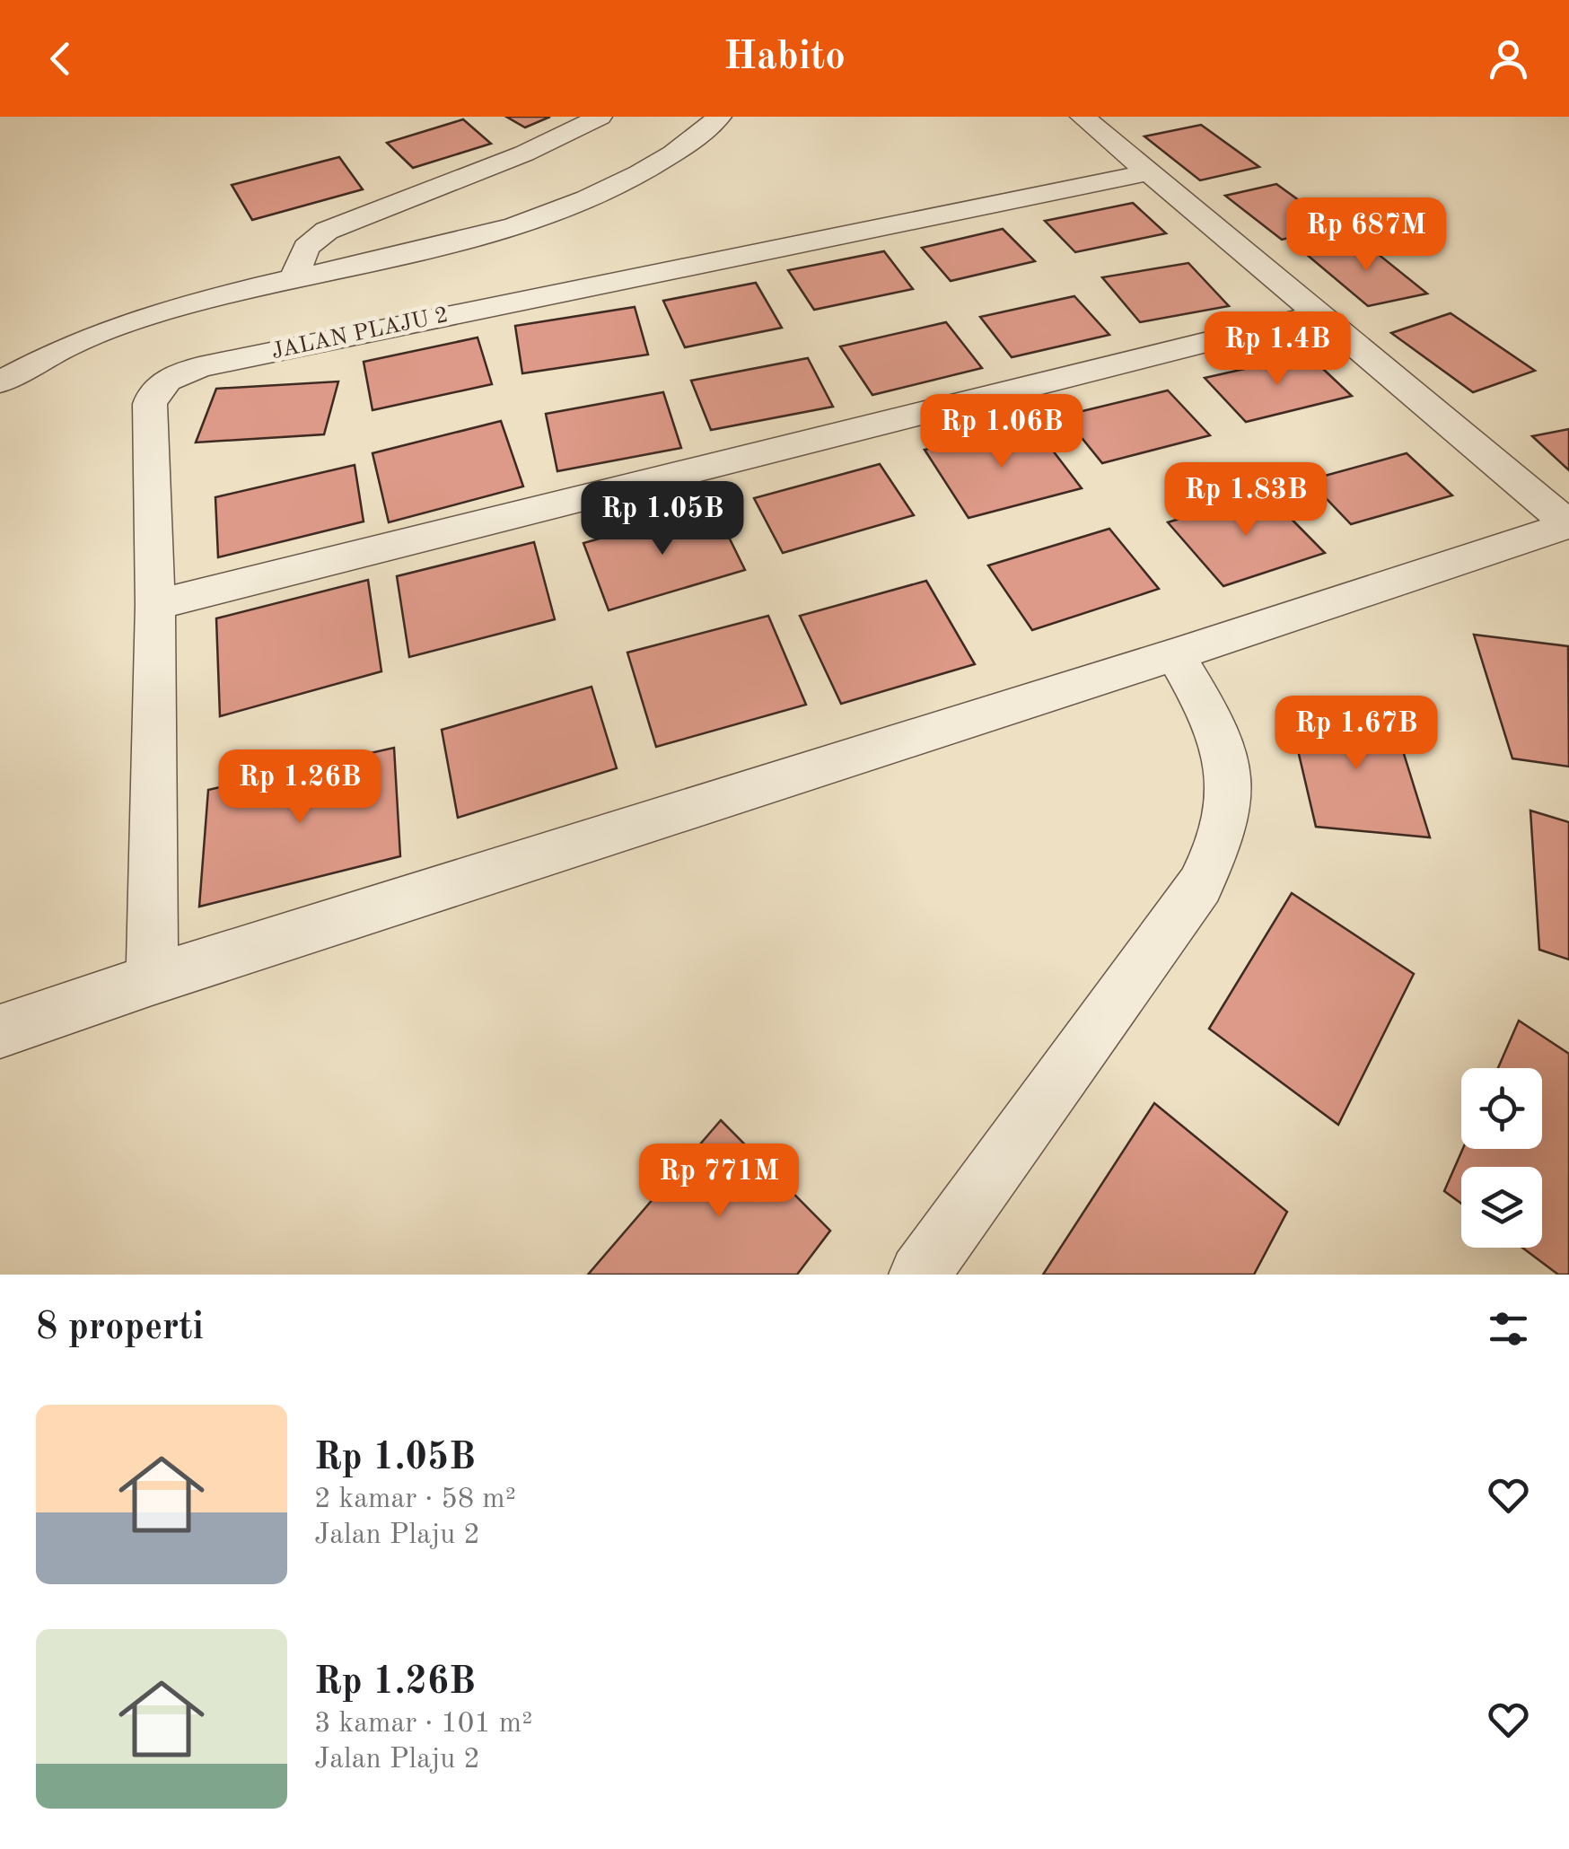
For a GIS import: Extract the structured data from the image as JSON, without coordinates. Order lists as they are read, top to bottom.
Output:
{
  "streets": {
    "street": ["JALAN PLAJU 2"]
  },
  "page": {
    "header": "Habito",
    "price": [
      "Rp 687M",
      "Rp 1.4B",
      "Rp 1.06B",
      "Rp 1.83B",
      "Rp 1.05B",
      "Rp 1.67B",
      "Rp 1.26B",
      "Rp 771M"
    ],
    "heading": "8 properti",
    "list": [
      {
        "name": "Rp 1.05B",
        "note": "2 kamar · 58 m² · Jalan Plaju 2"
      },
      {
        "name": "Rp 1.26B",
        "note": "3 kamar · 101 m² · Jalan Plaju 2"
      }
    ]
  }
}
